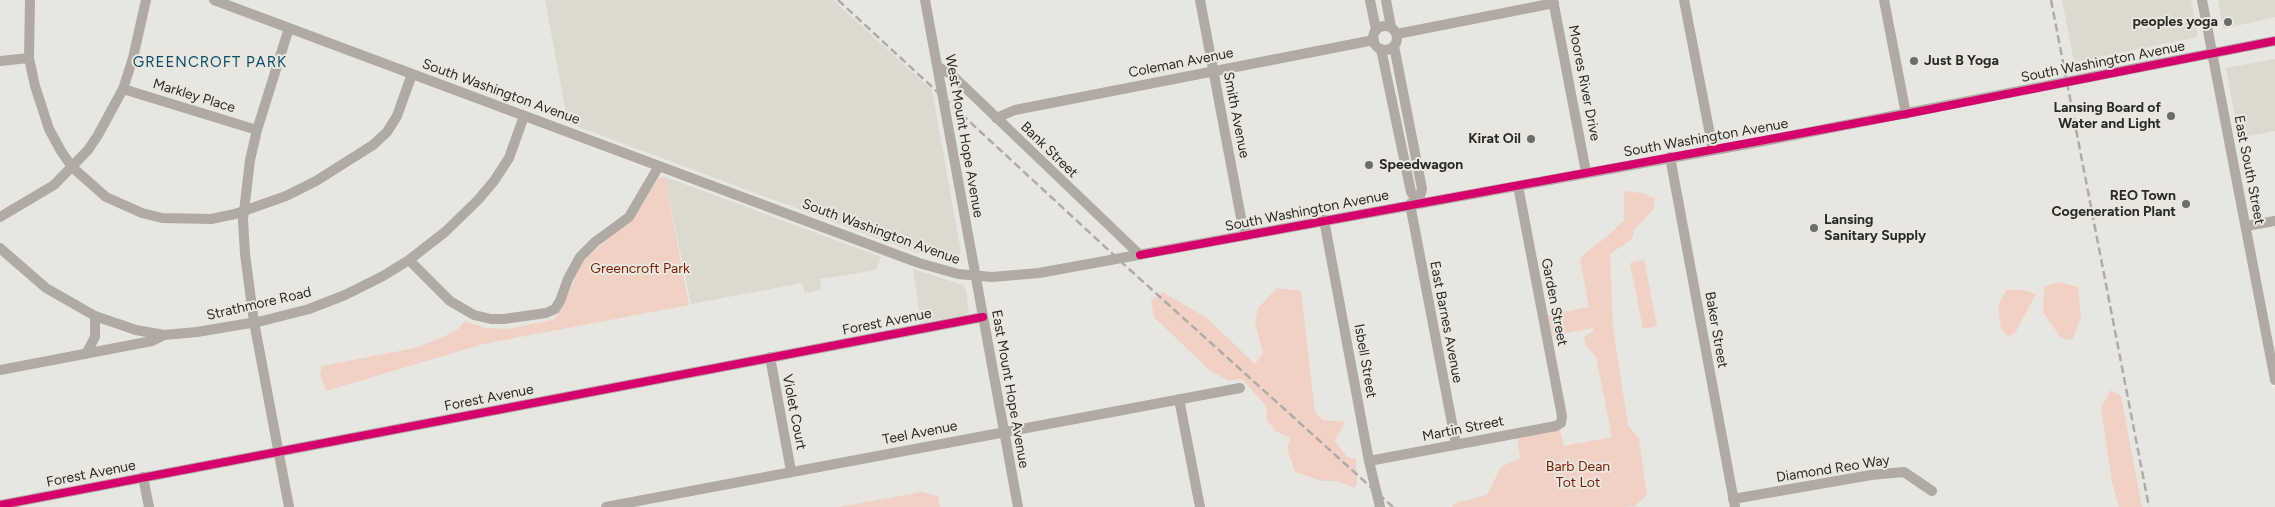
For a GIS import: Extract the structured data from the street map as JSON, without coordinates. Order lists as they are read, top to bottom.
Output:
{
  "streets": {
    "street": [
      "South Washington Avenue",
      "Coleman Avenue",
      "Moores River Drive",
      "Markley Place",
      "Smith Avenue",
      "West Mount Hope Avenue",
      "Bank Street",
      "East South Street",
      "Garden Street",
      "Strathmore Road",
      "Forest Avenue",
      "East Barnes Avenue",
      "Baker Street",
      "Isbell Street",
      "East Mount Hope Avenue",
      "Violet Court",
      "Martin Street",
      "Teel Avenue",
      "Diamond Reo Way"
    ]
  },
  "crossings": [
    ["South Washington Avenue", "Moores River Drive"],
    ["South Washington Avenue", "Smith Avenue"],
    ["South Washington Avenue", "West Mount Hope Avenue"],
    ["South Washington Avenue", "Bank Street"],
    ["South Washington Avenue", "East South Street"],
    ["South Washington Avenue", "Garden Street"],
    ["South Washington Avenue", "Strathmore Road"],
    ["South Washington Avenue", "East Barnes Avenue"],
    ["South Washington Avenue", "Baker Street"],
    ["South Washington Avenue", "Isbell Street"],
    ["South Washington Avenue", "East Mount Hope Avenue"],
    ["Coleman Avenue", "Smith Avenue"],
    ["Coleman Avenue", "Bank Street"],
    ["West Mount Hope Avenue", "Bank Street"],
    ["West Mount Hope Avenue", "East Mount Hope Avenue"],
    ["Garden Street", "Martin Street"],
    ["Forest Avenue", "East Mount Hope Avenue"],
    ["Forest Avenue", "Violet Court"],
    ["East Barnes Avenue", "Martin Street"],
    ["Baker Street", "Diamond Reo Way"],
    ["Isbell Street", "Martin Street"],
    ["East Mount Hope Avenue", "Teel Avenue"],
    ["Violet Court", "Teel Avenue"]
  ],
  "districts": ["GREENCROFT PARK"],
  "parks": ["Greencroft Park", "Barb Dean Tot Lot"],
  "places": [
    "peoples yoga",
    "Just B Yoga",
    "Lansing Board of Water and Light",
    "Kirat Oil",
    "Speedwagon",
    "REO Town Cogeneration Plant",
    "Lansing Sanitary Supply"
  ]
}
